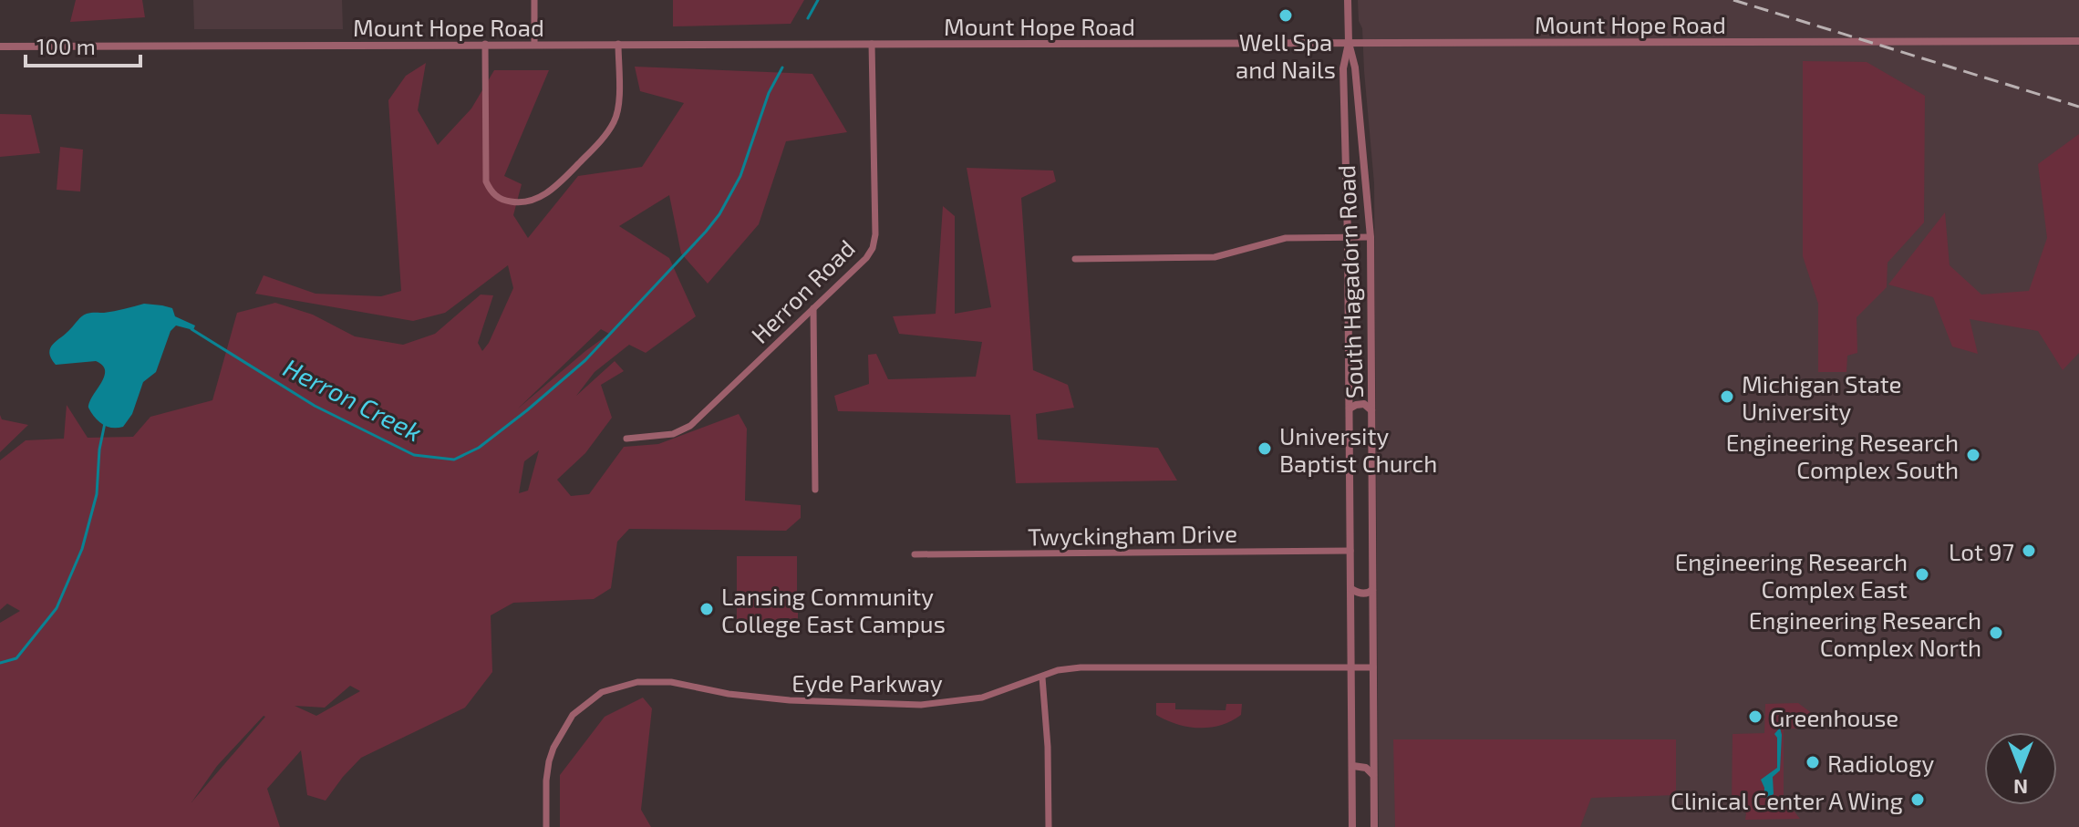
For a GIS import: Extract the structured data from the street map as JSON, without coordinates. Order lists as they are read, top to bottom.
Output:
{
  "streets": {
    "street": [
      "Mount Hope Road",
      "South Hagadorn Road",
      "Herron Road",
      "Twyckingham Drive",
      "Eyde Parkway"
    ]
  },
  "crossings": [
    ["Mount Hope Road", "South Hagadorn Road"],
    ["Mount Hope Road", "Herron Road"],
    ["South Hagadorn Road", "Twyckingham Drive"],
    ["South Hagadorn Road", "Eyde Parkway"]
  ],
  "water": ["Herron Creek"],
  "places": [
    "Well Spa and Nails",
    "Michigan State University",
    "University Baptist Church",
    "Engineering Research Complex South",
    "Lot 97",
    "Engineering Research Complex East",
    "Lansing Community College East Campus",
    "Engineering Research Complex North",
    "Greenhouse",
    "Radiology",
    "Clinical Center A Wing"
  ],
  "scale_bar": "100 m",
  "north": "bottom"
}
